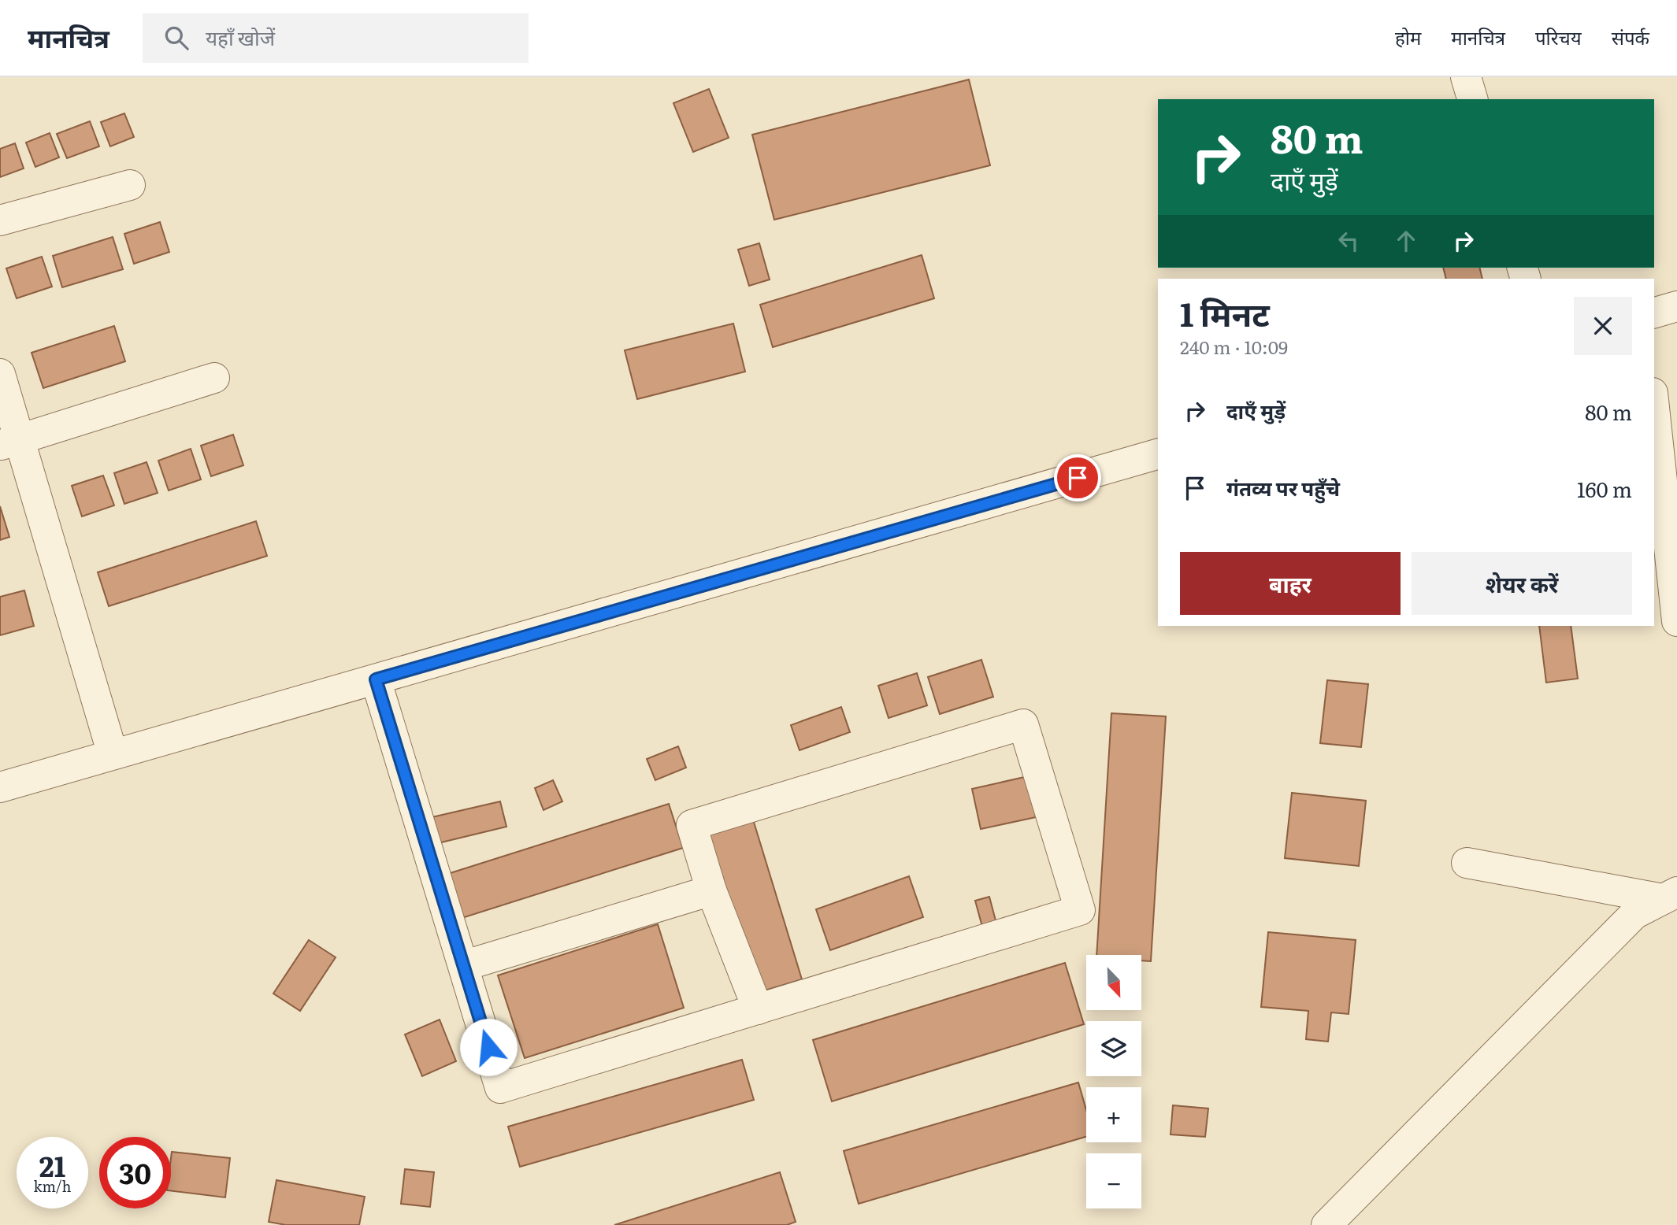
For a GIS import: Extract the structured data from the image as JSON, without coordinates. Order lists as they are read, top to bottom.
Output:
{
  "north": "bottom right",
  "page": {
    "header": "मानचित्र",
    "search": "यहाँ खोजें",
    "nav": [
      "होम",
      "मानचित्र",
      "परिचय",
      "संपर्क"
    ],
    "turn": ["80 m", "दाएँ मुड़ें"],
    "heading": ["1 मिनट", "240 m · 10:09"],
    "list": [
      {
        "name": "दाएँ मुड़ें",
        "value": "80 m"
      },
      {
        "name": "गंतव्य पर पहुँचे",
        "value": "160 m"
      }
    ],
    "buttons": ["बाहर", "शेयर करें"],
    "map_buttons": ["+", "−"],
    "speed": "21 km/h",
    "limit": "30"
  }
}
